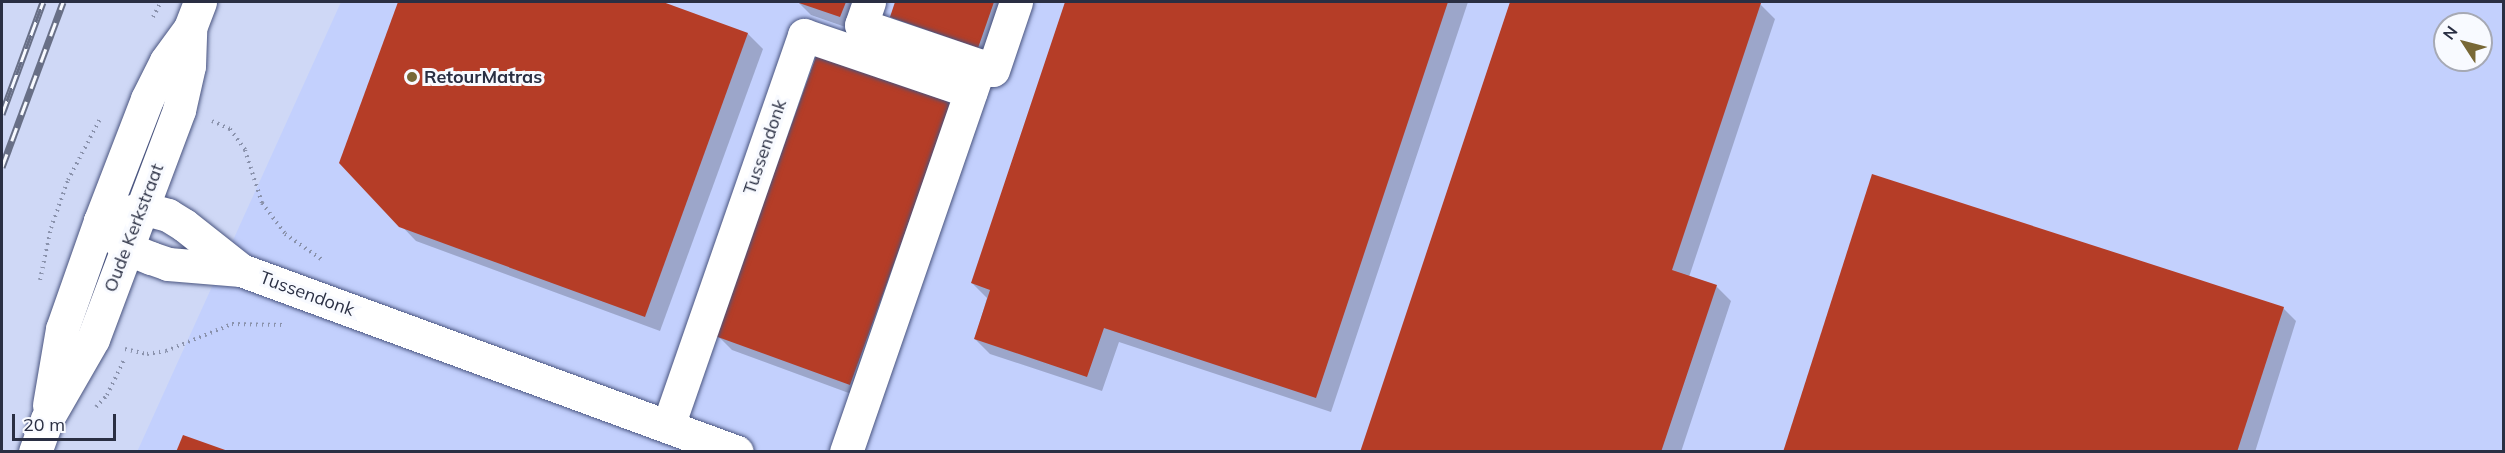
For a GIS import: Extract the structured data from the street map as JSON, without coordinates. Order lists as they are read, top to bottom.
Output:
{
  "streets": {
    "street": ["Tussendonk", "Oude Kerkstraat"]
  },
  "crossings": [
    ["Tussendonk", "Oude Kerkstraat"]
  ],
  "places": ["RetourMatras"],
  "scale_bar": "20 m",
  "north": "top left"
}
